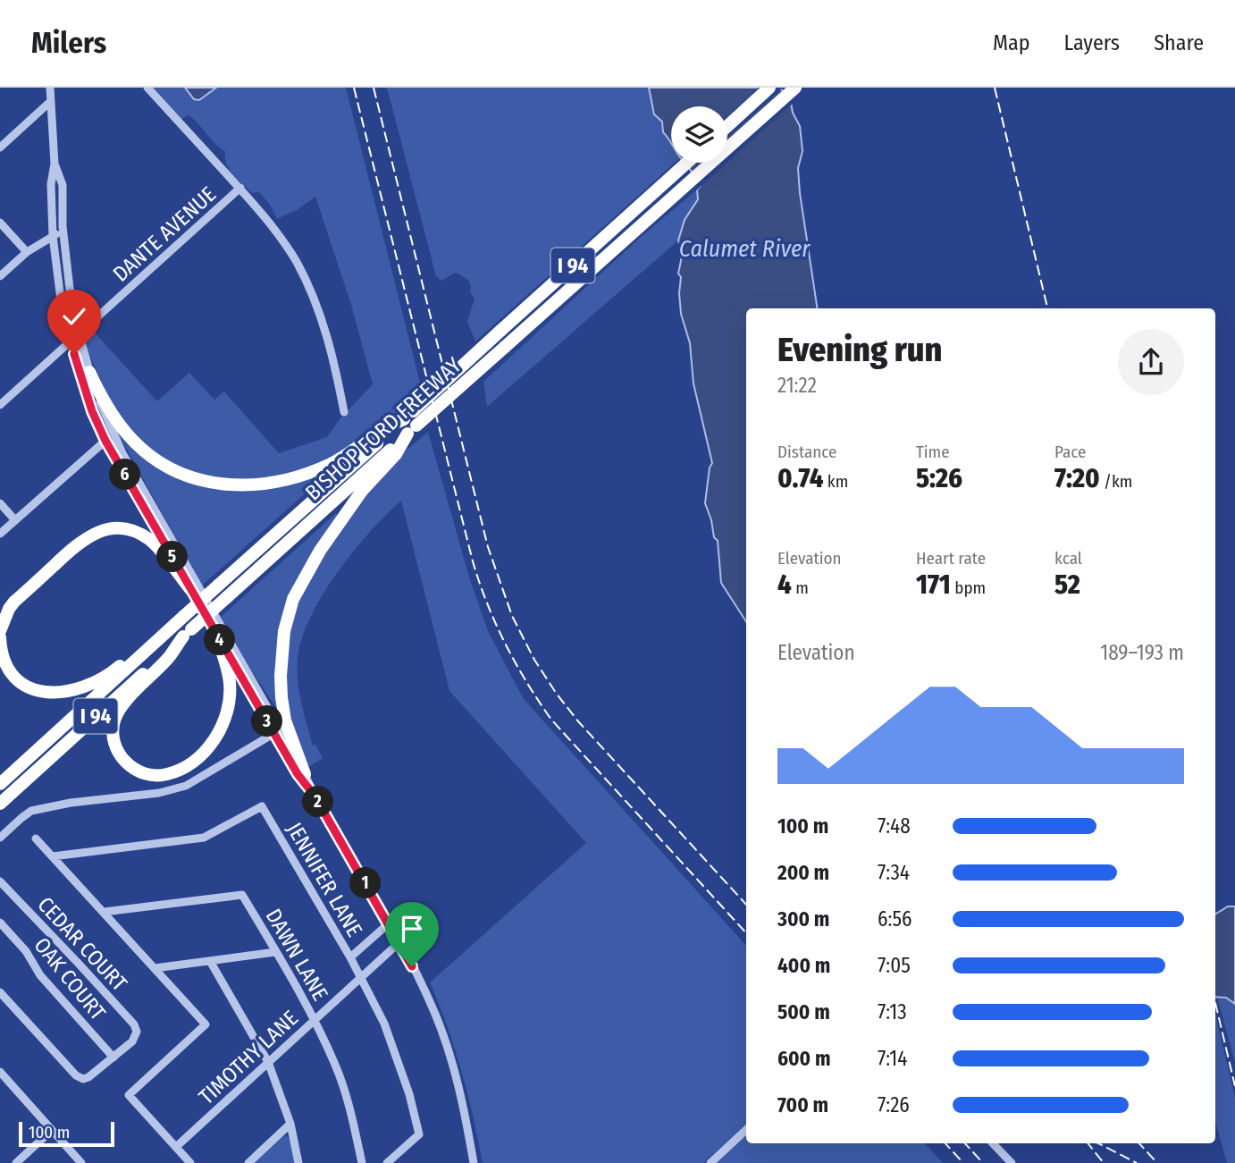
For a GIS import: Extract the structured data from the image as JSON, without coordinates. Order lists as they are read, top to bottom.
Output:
{
  "streets": {
    "highway": ["I 94", "BISHOP FORD FREEWAY"],
    "street": [
      "DANTE AVENUE",
      "JENNIFER LANE",
      "CEDAR COURT",
      "DAWN LANE",
      "OAK COURT",
      "TIMOTHY LANE"
    ]
  },
  "crossings": [
    ["JENNIFER LANE", "TIMOTHY LANE"],
    ["CEDAR COURT", "OAK COURT"],
    ["DAWN LANE", "TIMOTHY LANE"]
  ],
  "water": ["Calumet River"],
  "scale_bar": "100 m",
  "page": {
    "header": "Milers",
    "nav": ["Map", "Layers", "Share"],
    "heading": ["Evening run", "21:22"],
    "stats": [
      ["Distance", "0.74 km"],
      ["Time", "5:26"],
      ["Pace", "7:20 /km"],
      ["Elevation", "4 m"],
      ["Heart rate", "171 bpm"],
      ["kcal", "52"]
    ],
    "pins": [
      "6",
      "5",
      "4",
      "3",
      "2",
      "1"
    ],
    "chart": ["Elevation", "189–193 m"],
    "list": [
      {
        "name": "100 m",
        "note": "7:48"
      },
      {
        "name": "200 m",
        "note": "7:34"
      },
      {
        "name": "300 m",
        "note": "6:56"
      },
      {
        "name": "400 m",
        "note": "7:05"
      },
      {
        "name": "500 m",
        "note": "7:13"
      },
      {
        "name": "600 m",
        "note": "7:14"
      },
      {
        "name": "700 m",
        "note": "7:26"
      }
    ],
    "scale": "100 m"
  }
}
